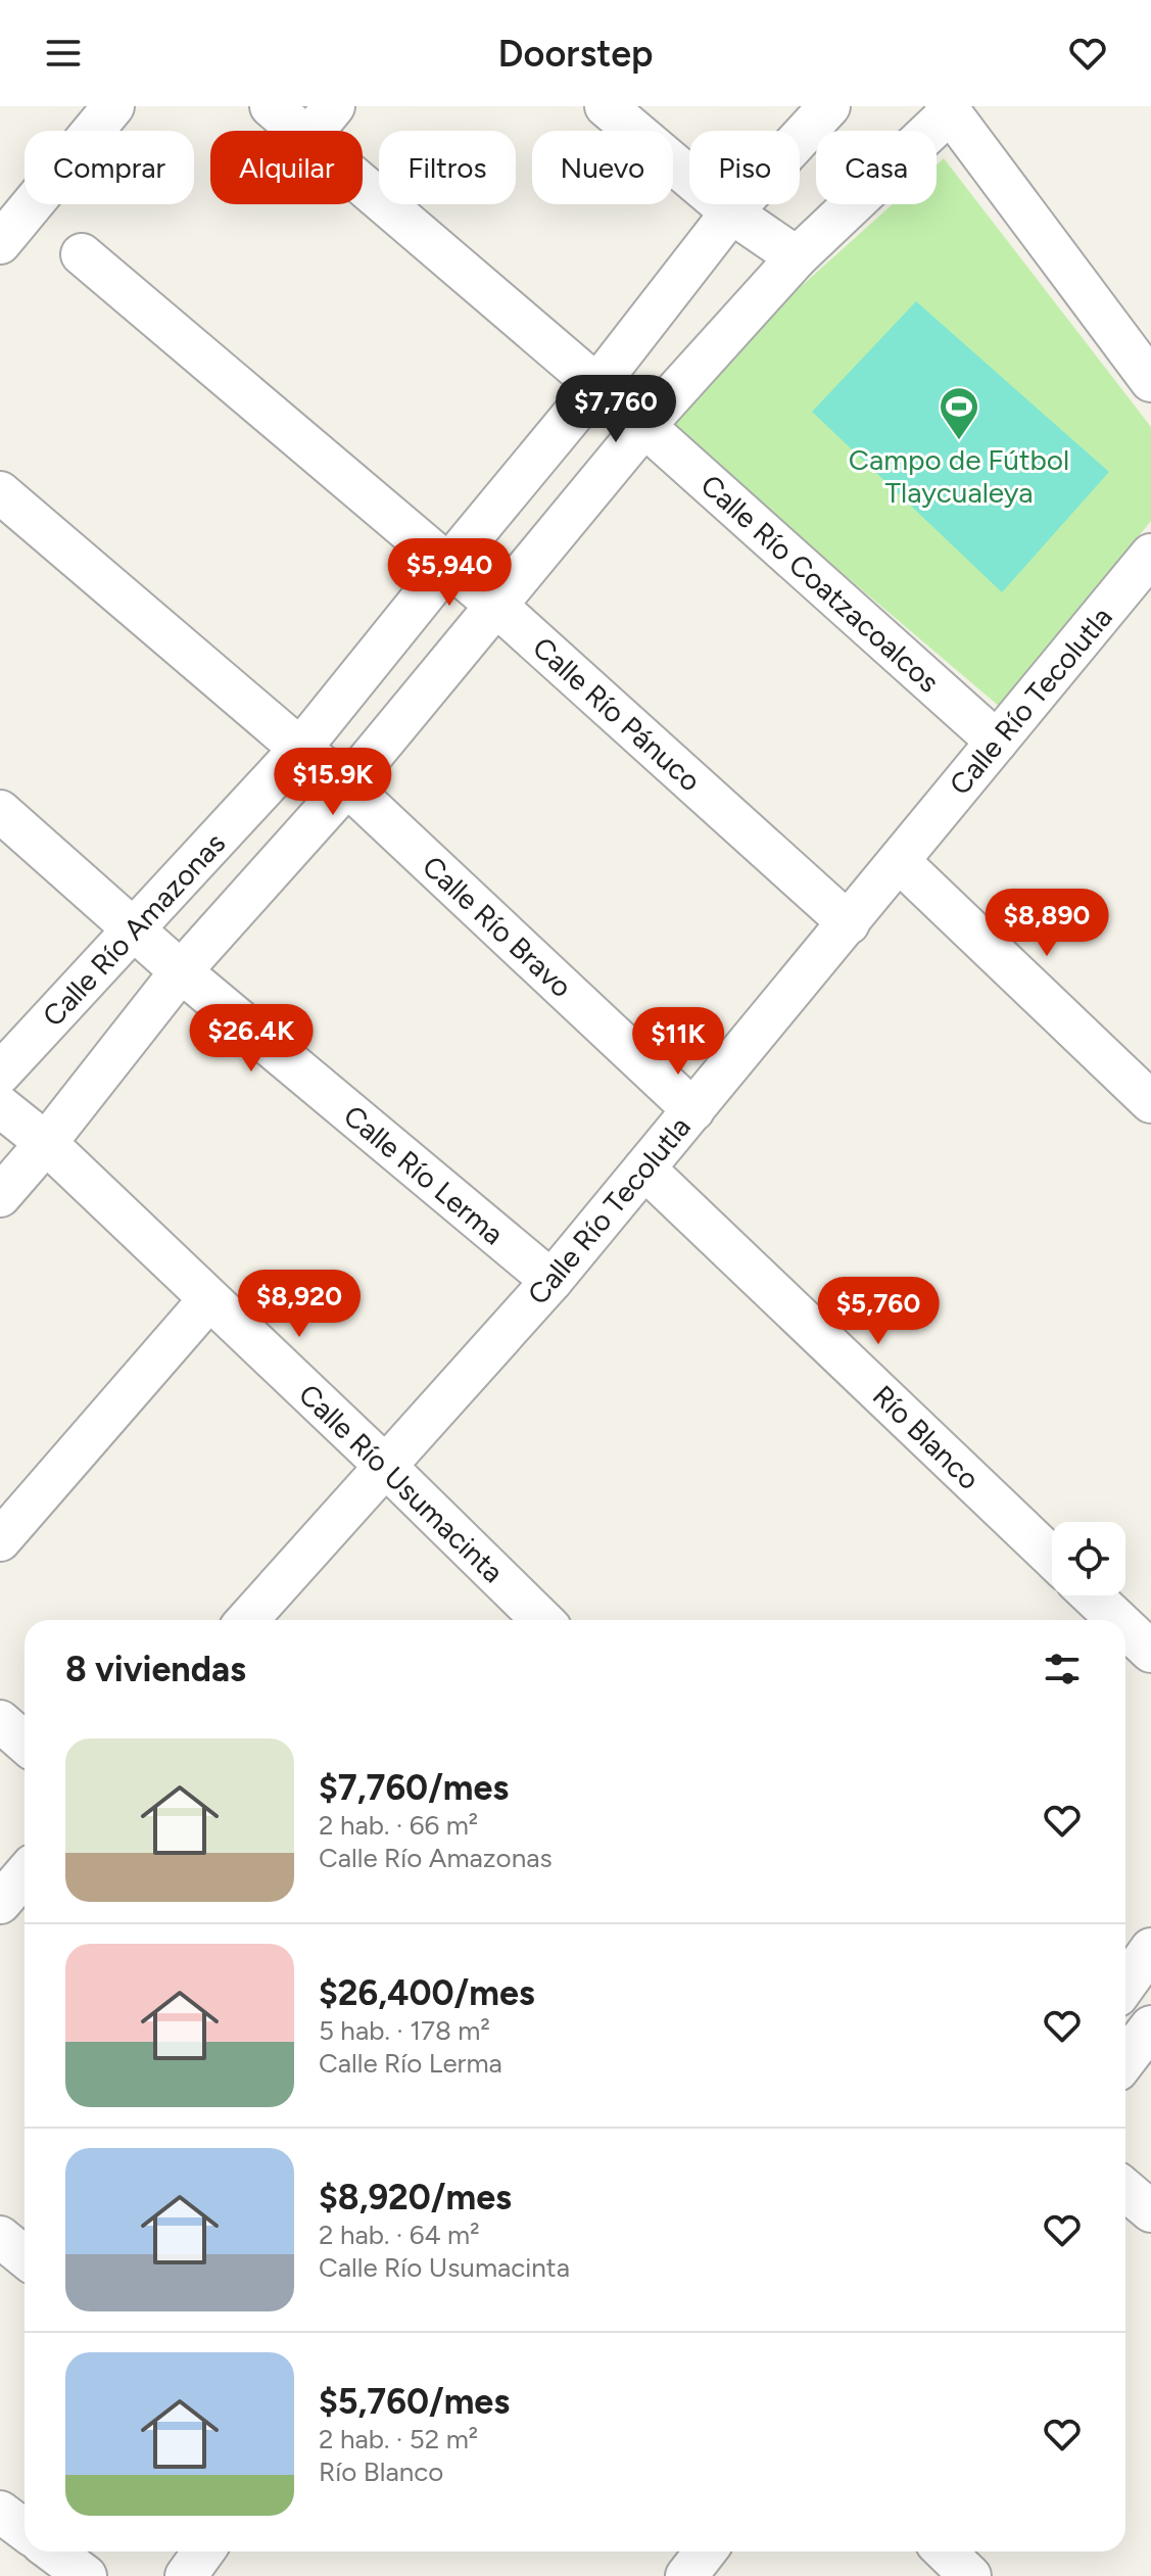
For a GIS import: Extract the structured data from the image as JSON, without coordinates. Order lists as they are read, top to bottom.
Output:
{
  "streets": {
    "street": [
      "Calle Río Coatzacoalcos",
      "Calle Río Tecolutla",
      "Calle Río Pánuco",
      "Calle Río Bravo",
      "Calle Río Amazonas",
      "Calle Río Lerma",
      "Río Blanco",
      "Calle Río Usumacinta"
    ]
  },
  "crossings": [
    ["Calle Río Coatzacoalcos", "Calle Río Tecolutla"],
    ["Calle Río Coatzacoalcos", "Calle Río Amazonas"],
    ["Calle Río Tecolutla", "Calle Río Pánuco"],
    ["Calle Río Tecolutla", "Calle Río Bravo"],
    ["Calle Río Tecolutla", "Calle Río Lerma"],
    ["Calle Río Tecolutla", "Río Blanco"],
    ["Calle Río Tecolutla", "Calle Río Usumacinta"],
    ["Calle Río Pánuco", "Calle Río Amazonas"],
    ["Calle Río Bravo", "Calle Río Amazonas"],
    ["Calle Río Amazonas", "Calle Río Lerma"]
  ],
  "places": {
    "sports": ["Campo de Fútbol Tlaycualeya"]
  },
  "page": {
    "header": "Doorstep",
    "chip": [
      "Comprar",
      "Alquilar",
      "Filtros",
      "Nuevo",
      "Piso",
      "Casa"
    ],
    "price": [
      "$7,760",
      "$5,940",
      "$15.9K",
      "$8,890",
      "$26.4K",
      "$11K",
      "$8,920",
      "$5,760"
    ],
    "heading": "8 viviendas",
    "list": [
      {
        "name": "$7,760/mes",
        "note": "2 hab. · 66 m² · Calle Río Amazonas"
      },
      {
        "name": "$26,400/mes",
        "note": "5 hab. · 178 m² · Calle Río Lerma"
      },
      {
        "name": "$8,920/mes",
        "note": "2 hab. · 64 m² · Calle Río Usumacinta"
      },
      {
        "name": "$5,760/mes",
        "note": "2 hab. · 52 m² · Río Blanco"
      }
    ]
  }
}
